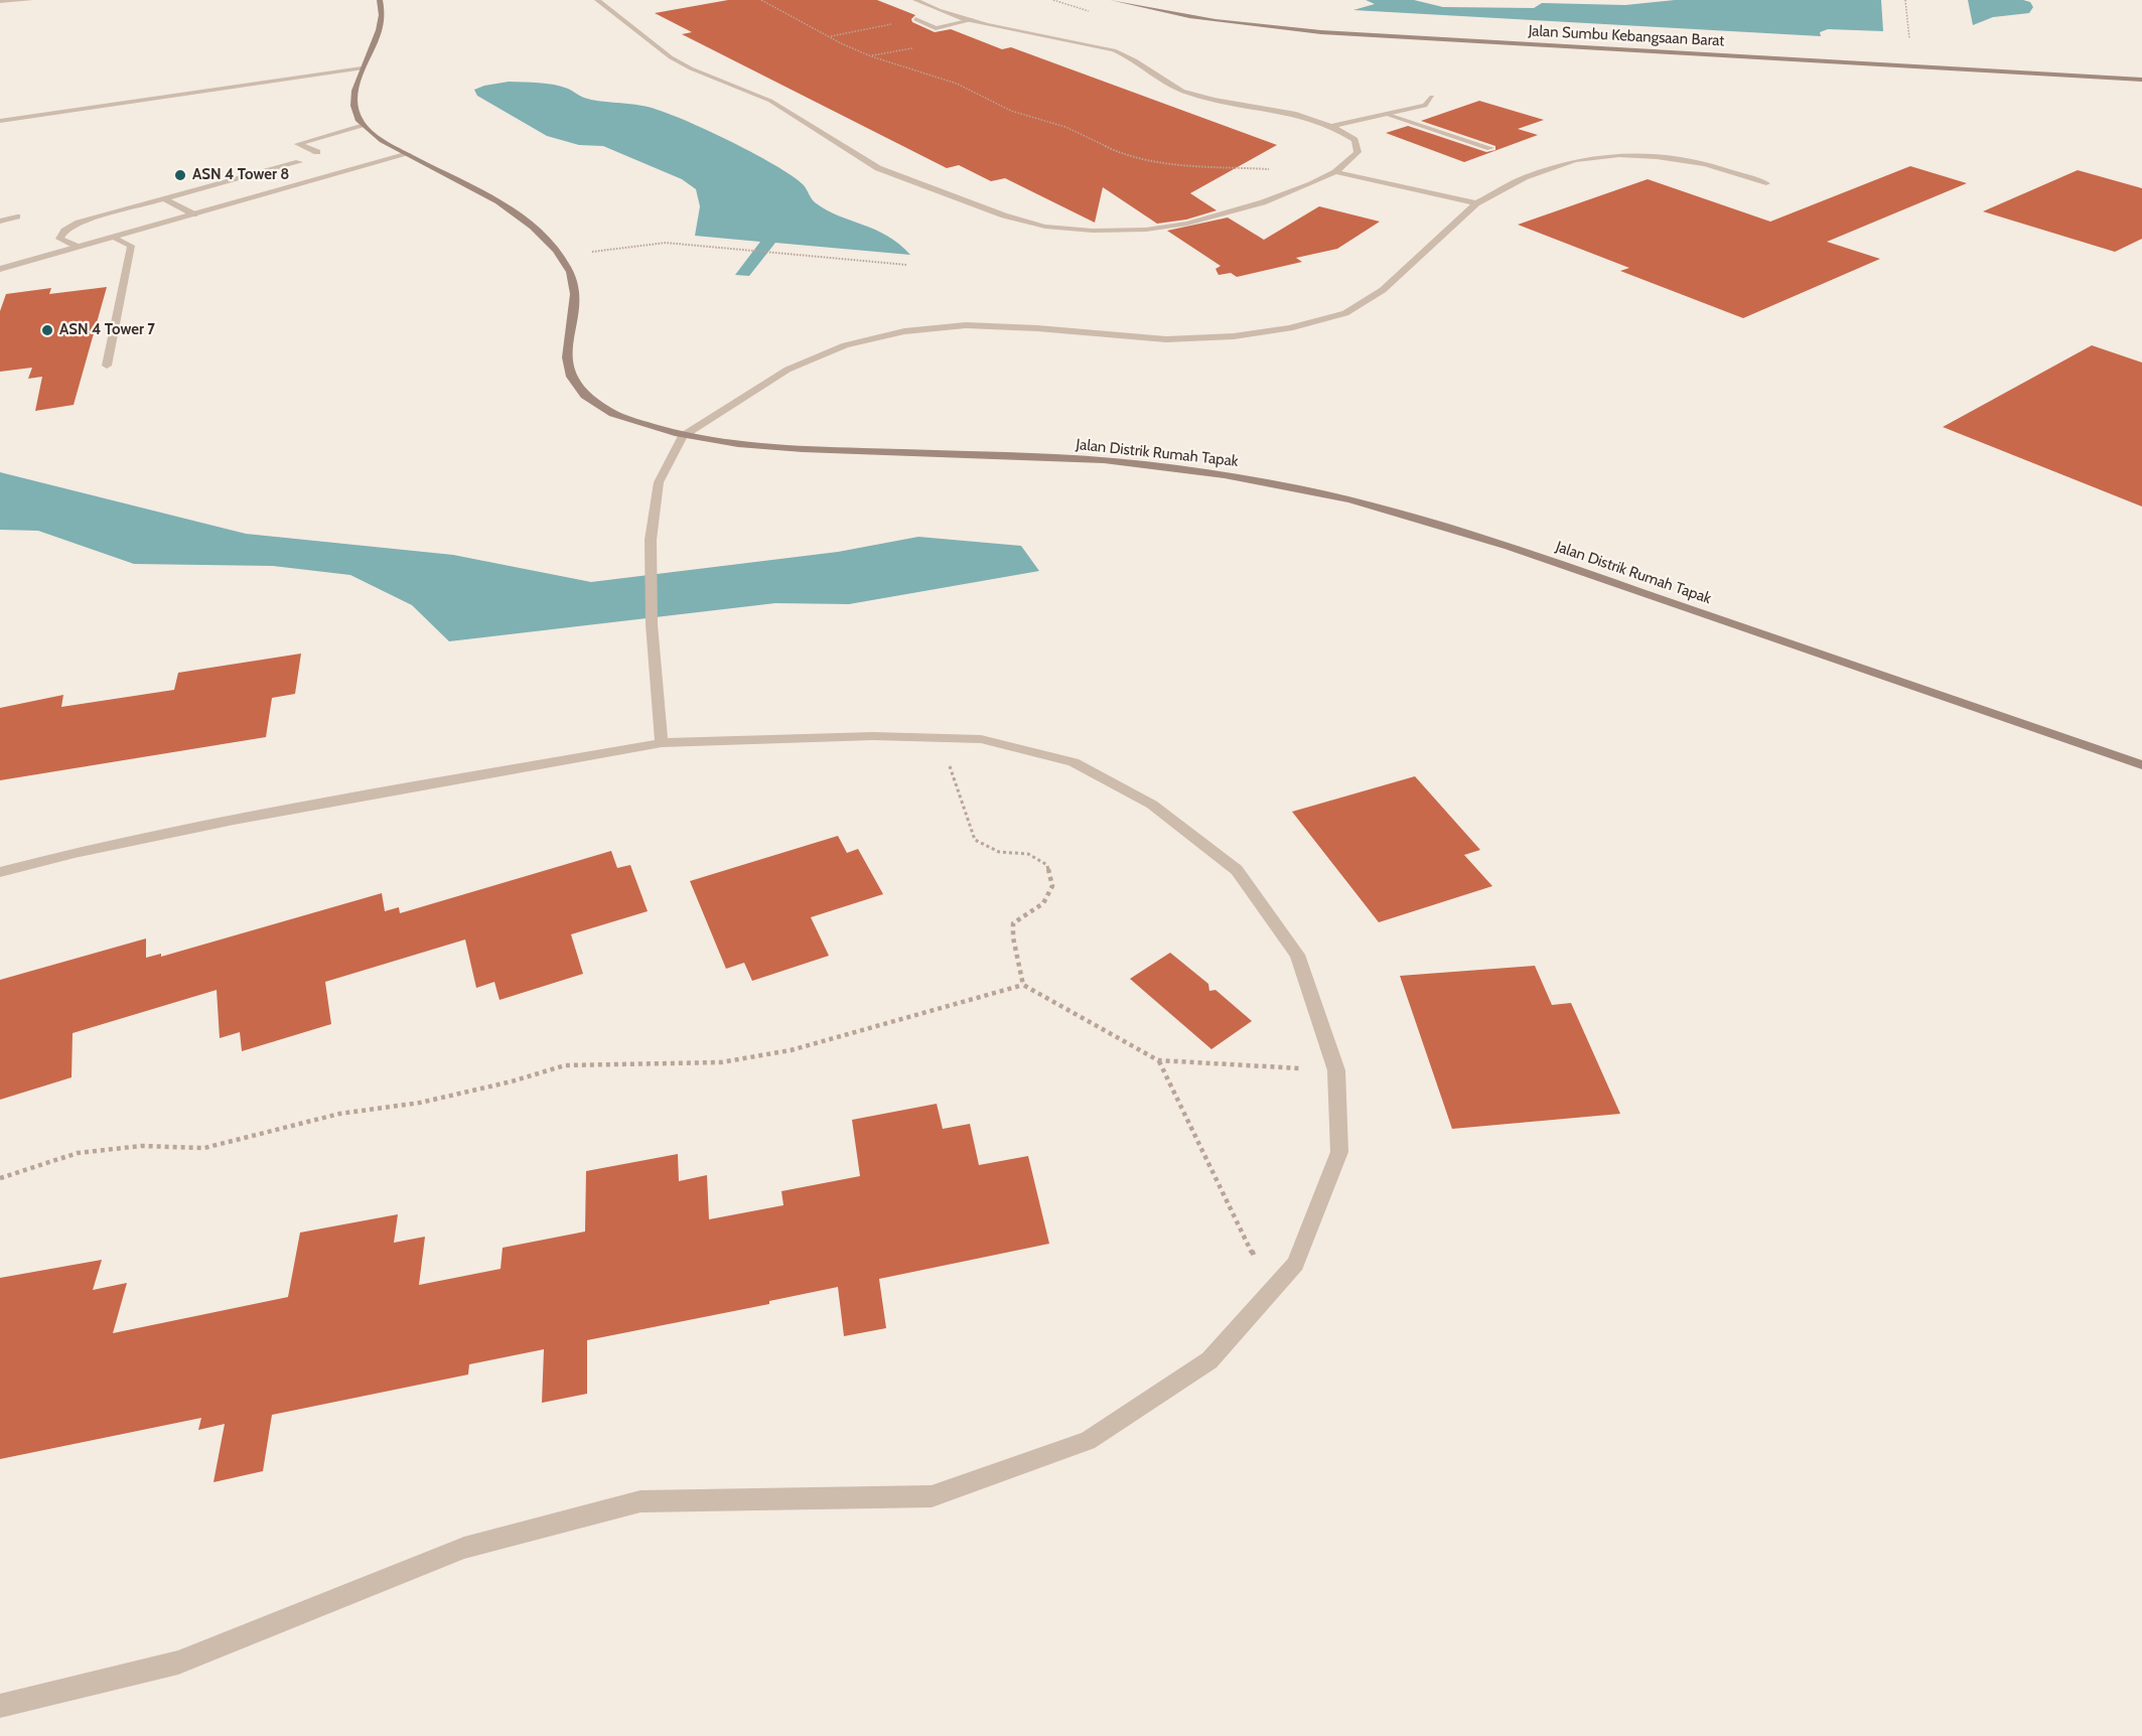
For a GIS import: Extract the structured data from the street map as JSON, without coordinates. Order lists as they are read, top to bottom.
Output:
{
  "streets": {
    "street": ["Jalan Sumbu Kebangsaan Barat", "Jalan Distrik Rumah Tapak"]
  },
  "places": ["ASN 4 Tower 8", "ASN 4 Tower 7"]
}
